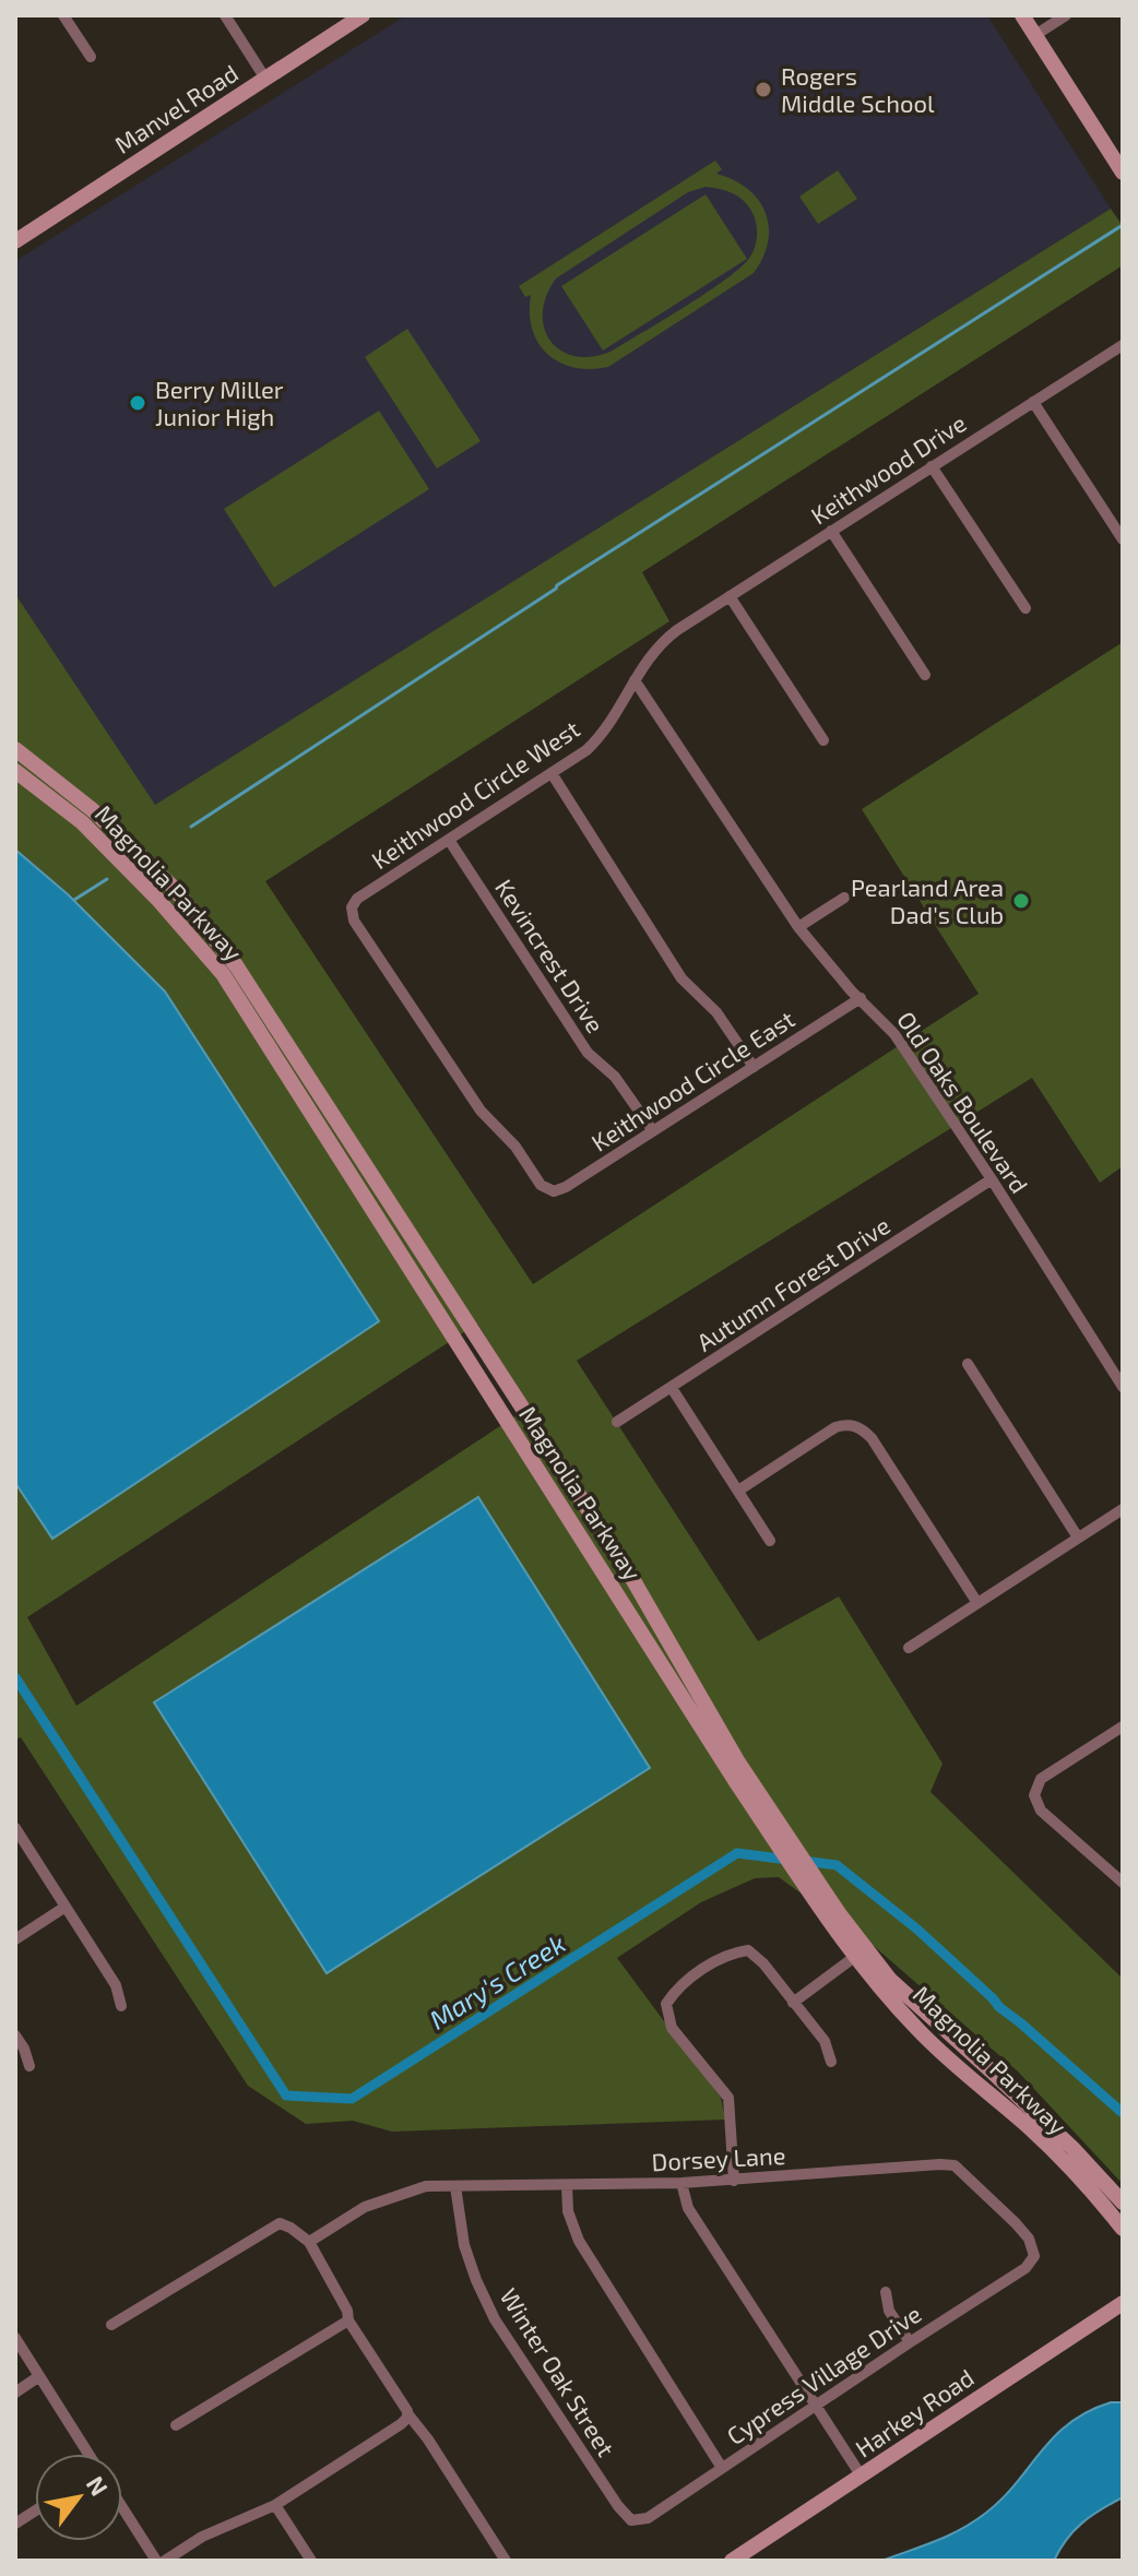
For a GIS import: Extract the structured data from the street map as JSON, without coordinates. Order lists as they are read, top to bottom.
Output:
{
  "streets": {
    "street": [
      "Manvel Road",
      "Keithwood Drive",
      "Keithwood Circle West",
      "Magnolia Parkway",
      "Kevincrest Drive",
      "Keithwood Circle East",
      "Old Oaks Boulevard",
      "Autumn Forest Drive",
      "Dorsey Lane",
      "Winter Oak Street",
      "Cypress Village Drive",
      "Harkey Road"
    ]
  },
  "crossings": [
    ["Keithwood Drive", "Keithwood Circle West"],
    ["Keithwood Circle West", "Kevincrest Drive"],
    ["Keithwood Circle West", "Keithwood Circle East"],
    ["Keithwood Circle West", "Old Oaks Boulevard"],
    ["Kevincrest Drive", "Keithwood Circle East"],
    ["Keithwood Circle East", "Old Oaks Boulevard"],
    ["Old Oaks Boulevard", "Autumn Forest Drive"],
    ["Dorsey Lane", "Winter Oak Street"],
    ["Dorsey Lane", "Cypress Village Drive"],
    ["Winter Oak Street", "Cypress Village Drive"]
  ],
  "water": ["Mary's Creek"],
  "places": ["Rogers Middle School", "Berry Miller Junior High", "Pearland Area Dad's Club"],
  "north": "top right"
}
